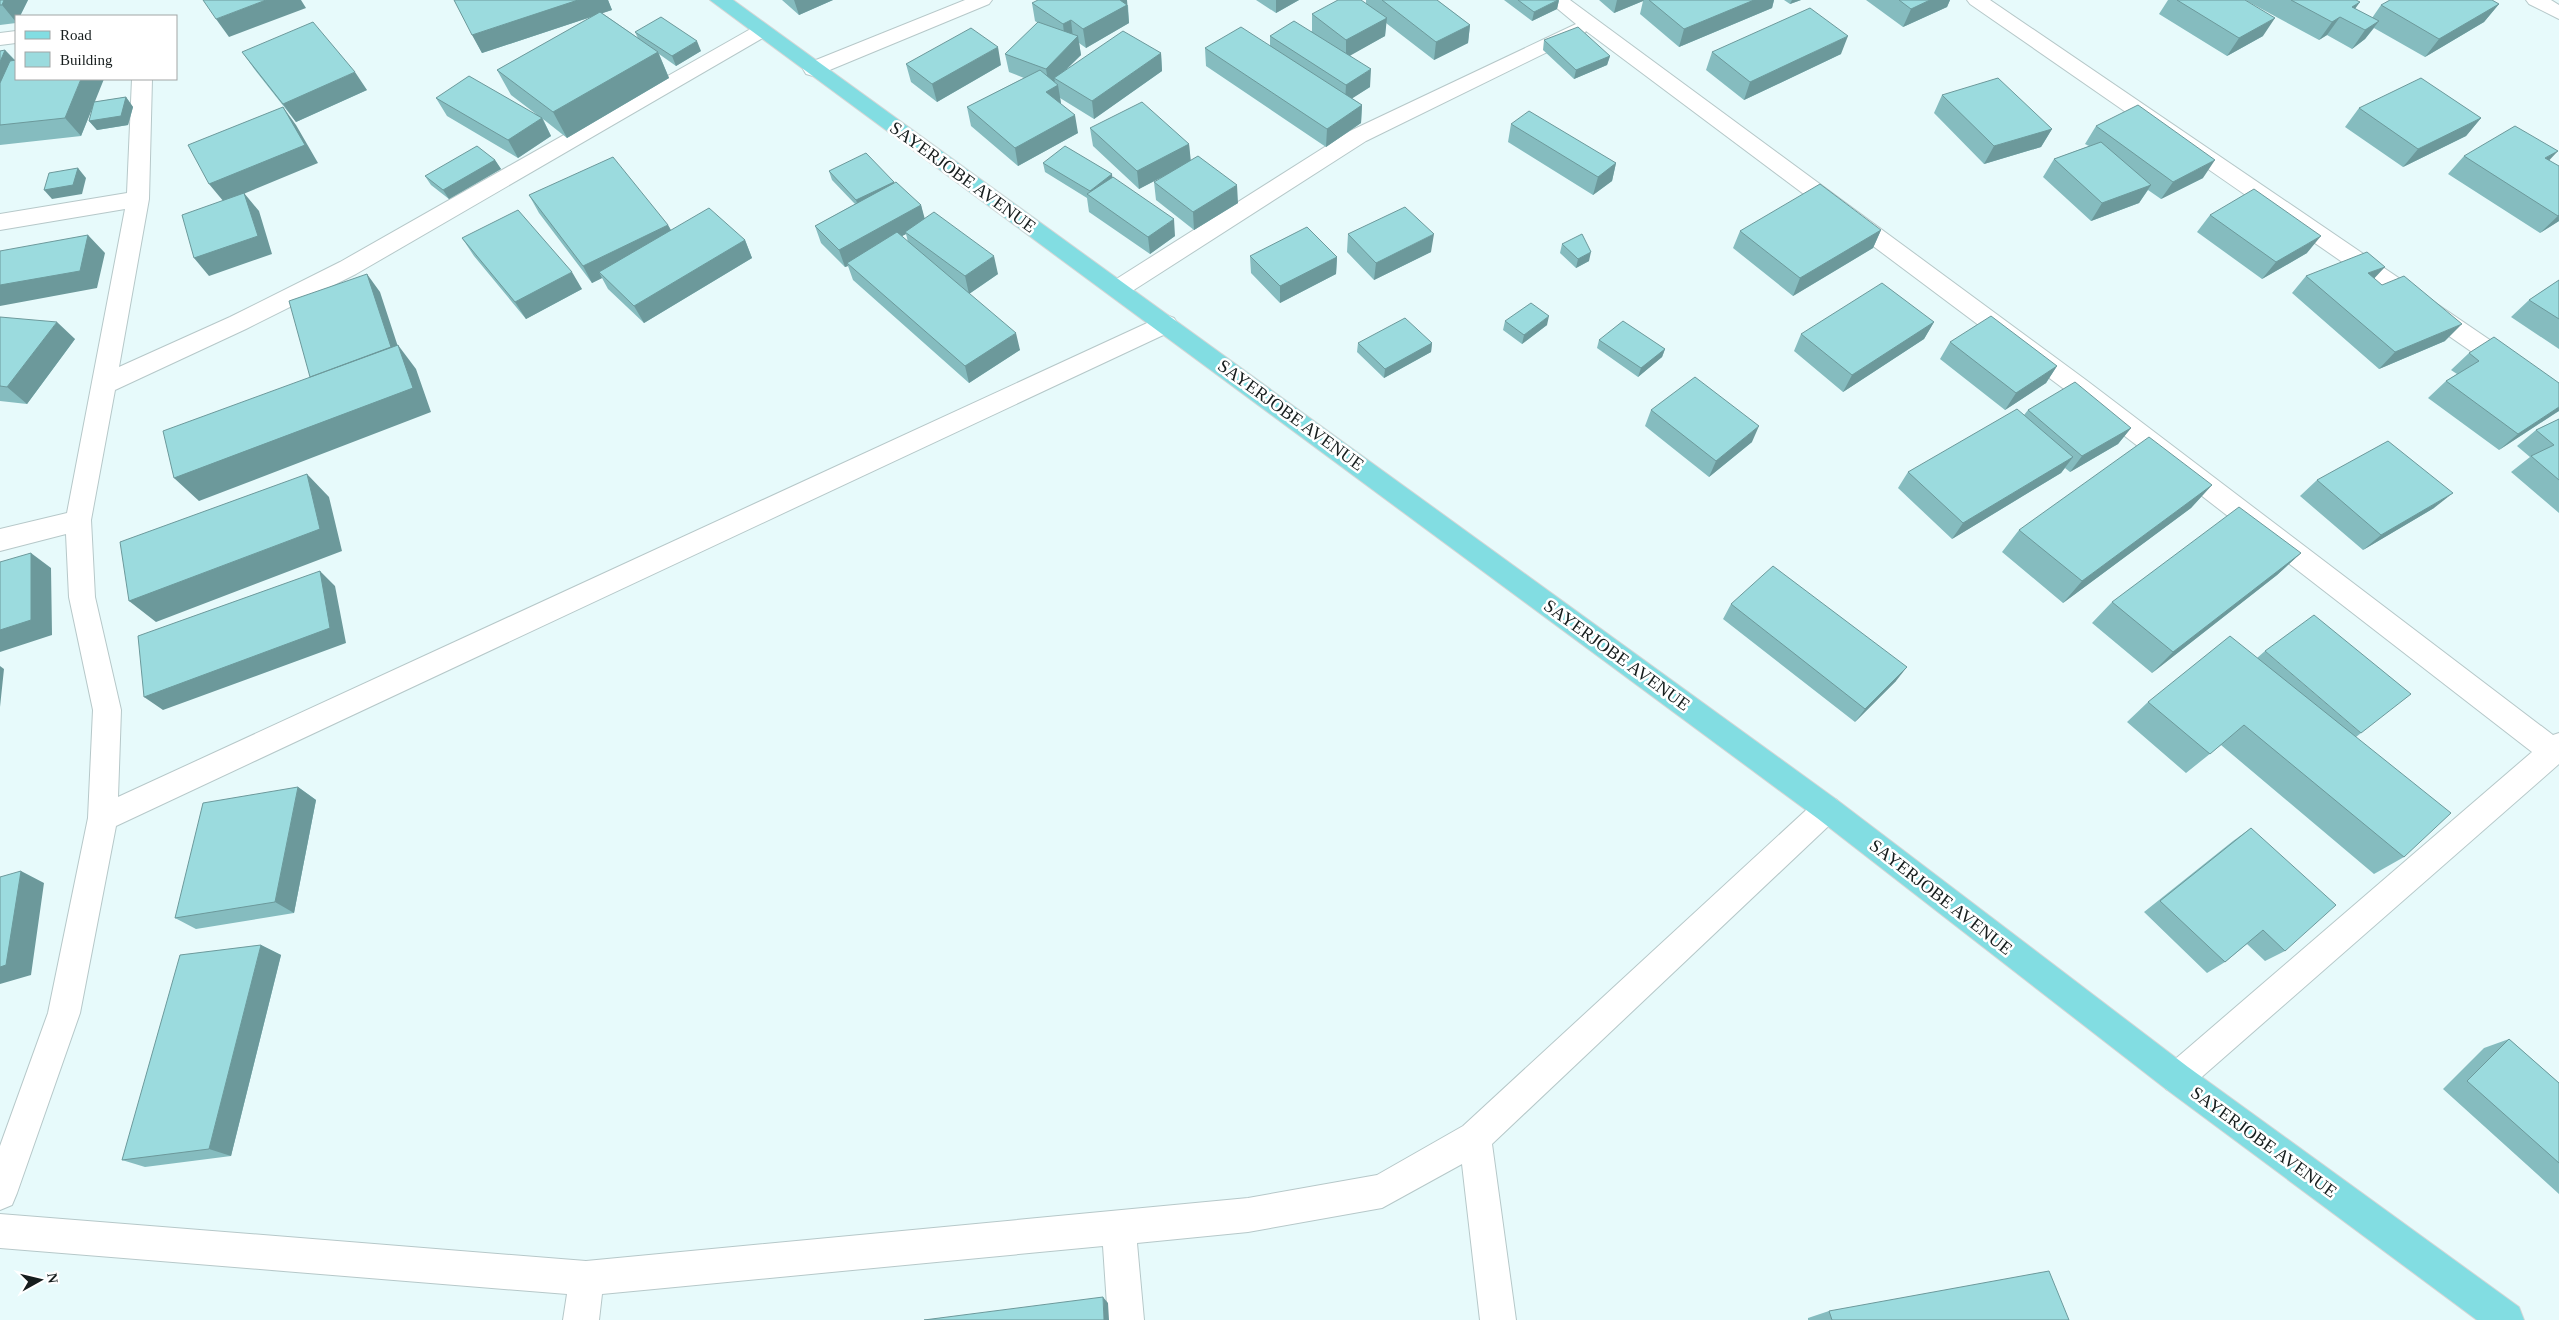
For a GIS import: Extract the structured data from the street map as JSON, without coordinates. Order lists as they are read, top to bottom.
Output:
{
  "streets": {
    "main road": ["SAYERJOBE AVENUE"]
  },
  "legend": ["Road", "Building"],
  "north": "right"
}
